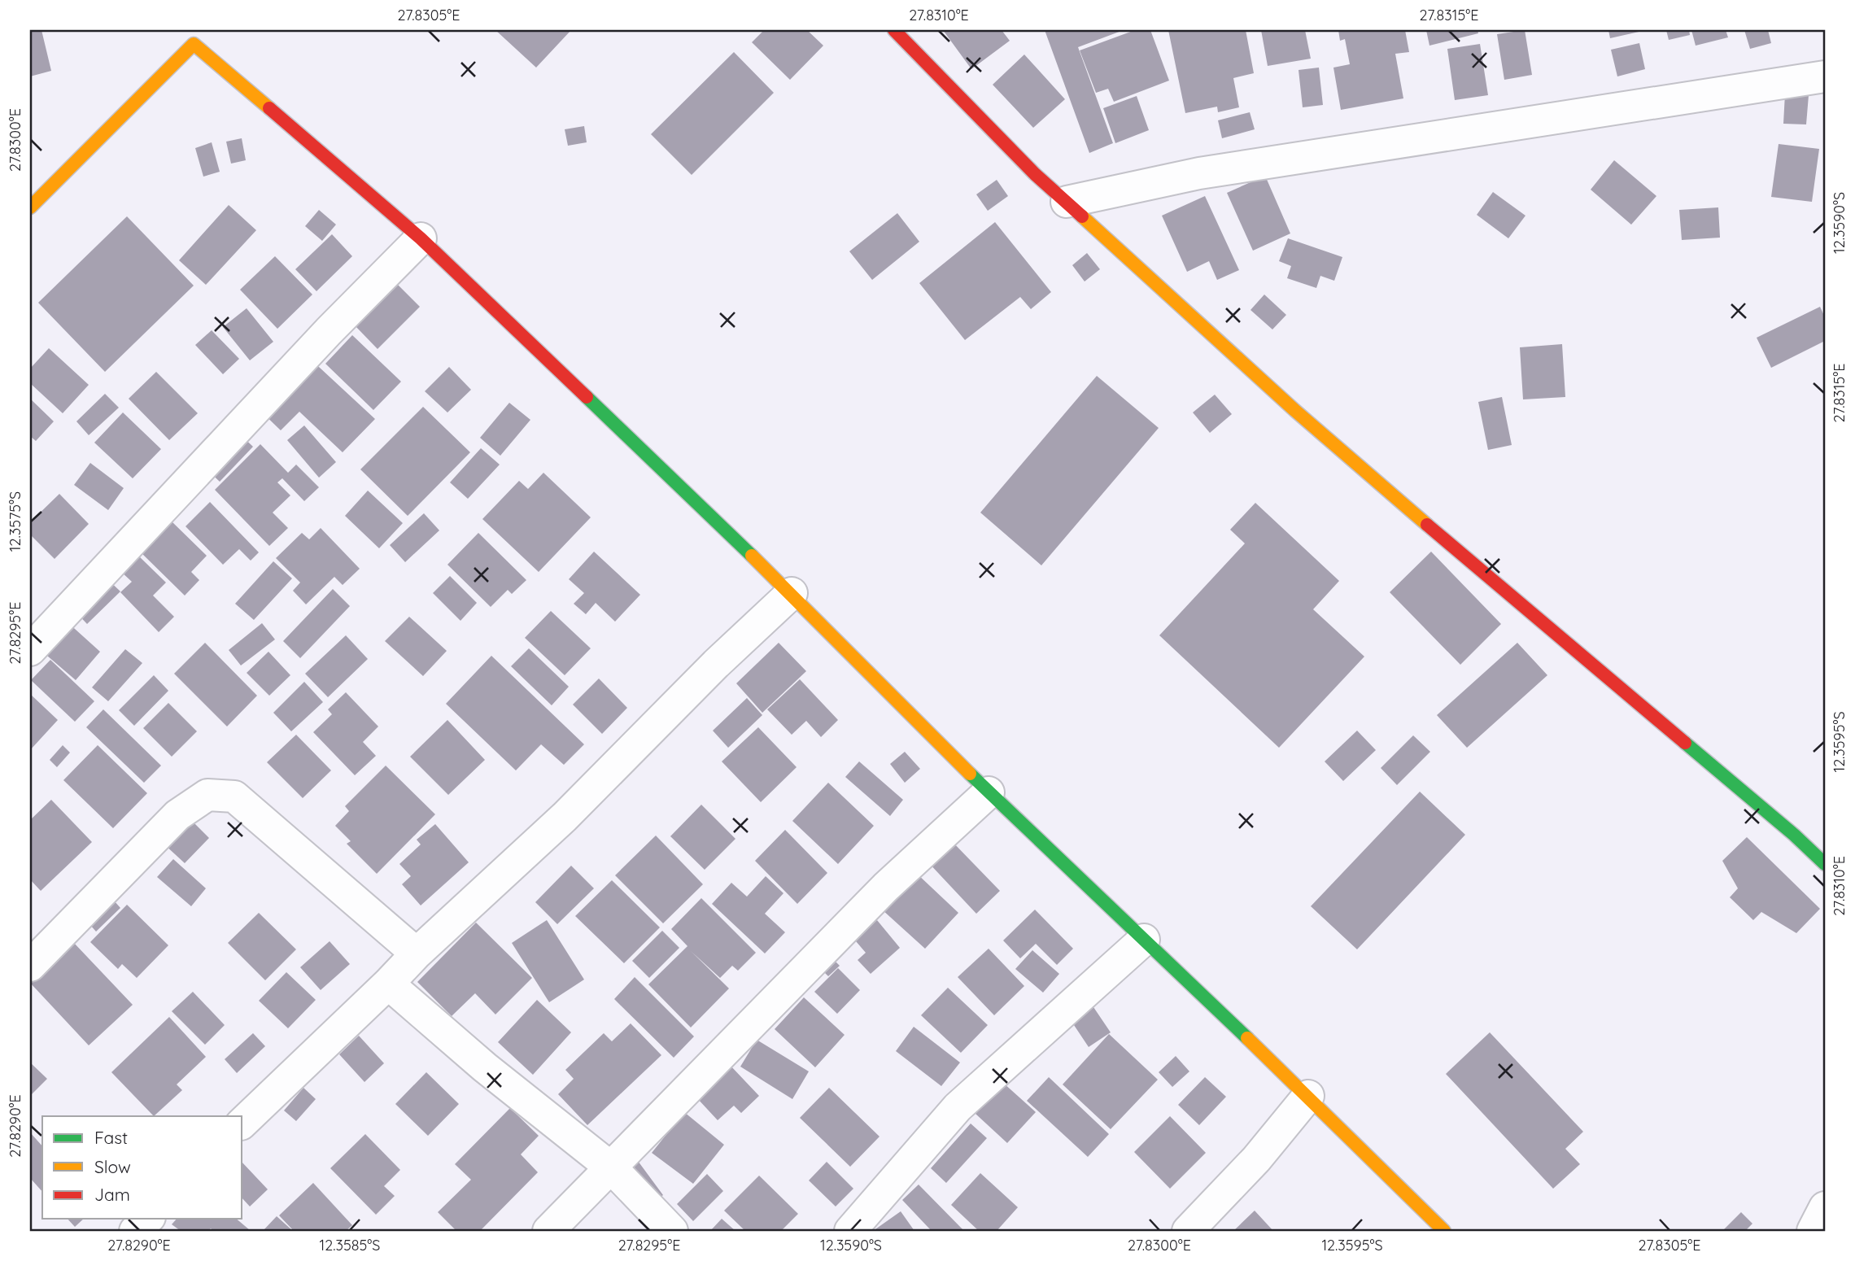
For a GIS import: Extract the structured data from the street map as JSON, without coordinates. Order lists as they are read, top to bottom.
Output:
{
  "legend": ["Fast", "Slow", "Jam"],
  "coordinates": [
    "27.8305°E",
    "27.8310°E",
    "27.8315°E",
    "27.8300°E",
    "12.3590°S",
    "12.3575°S",
    "27.8295°E",
    "12.3595°S",
    "27.8290°E",
    "12.3585°S"
  ]
}
